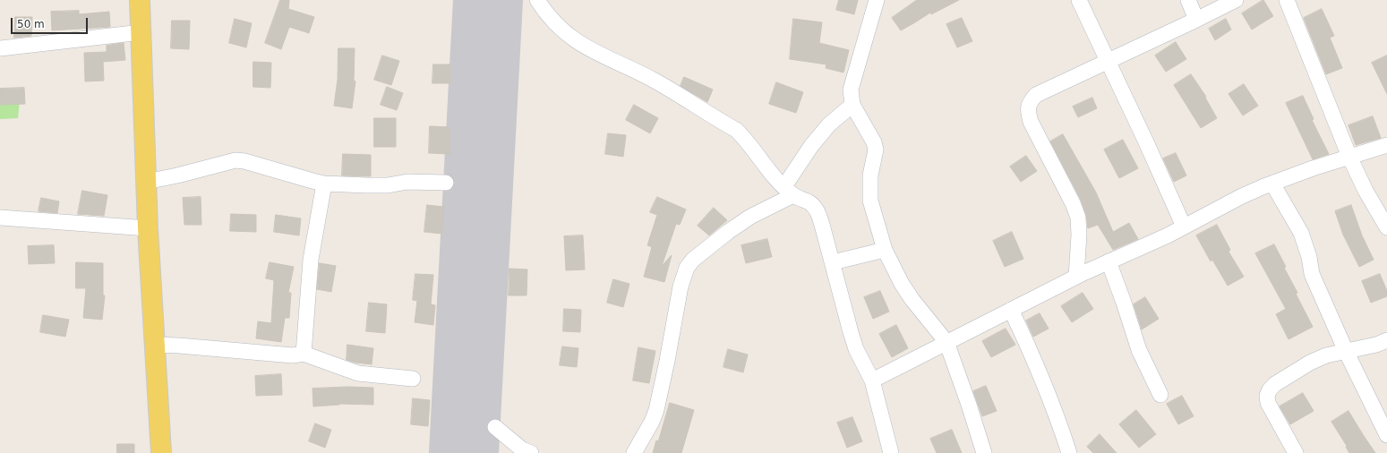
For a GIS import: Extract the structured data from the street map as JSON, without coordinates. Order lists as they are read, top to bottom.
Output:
{
  "scale_bar": "50 m"
}
